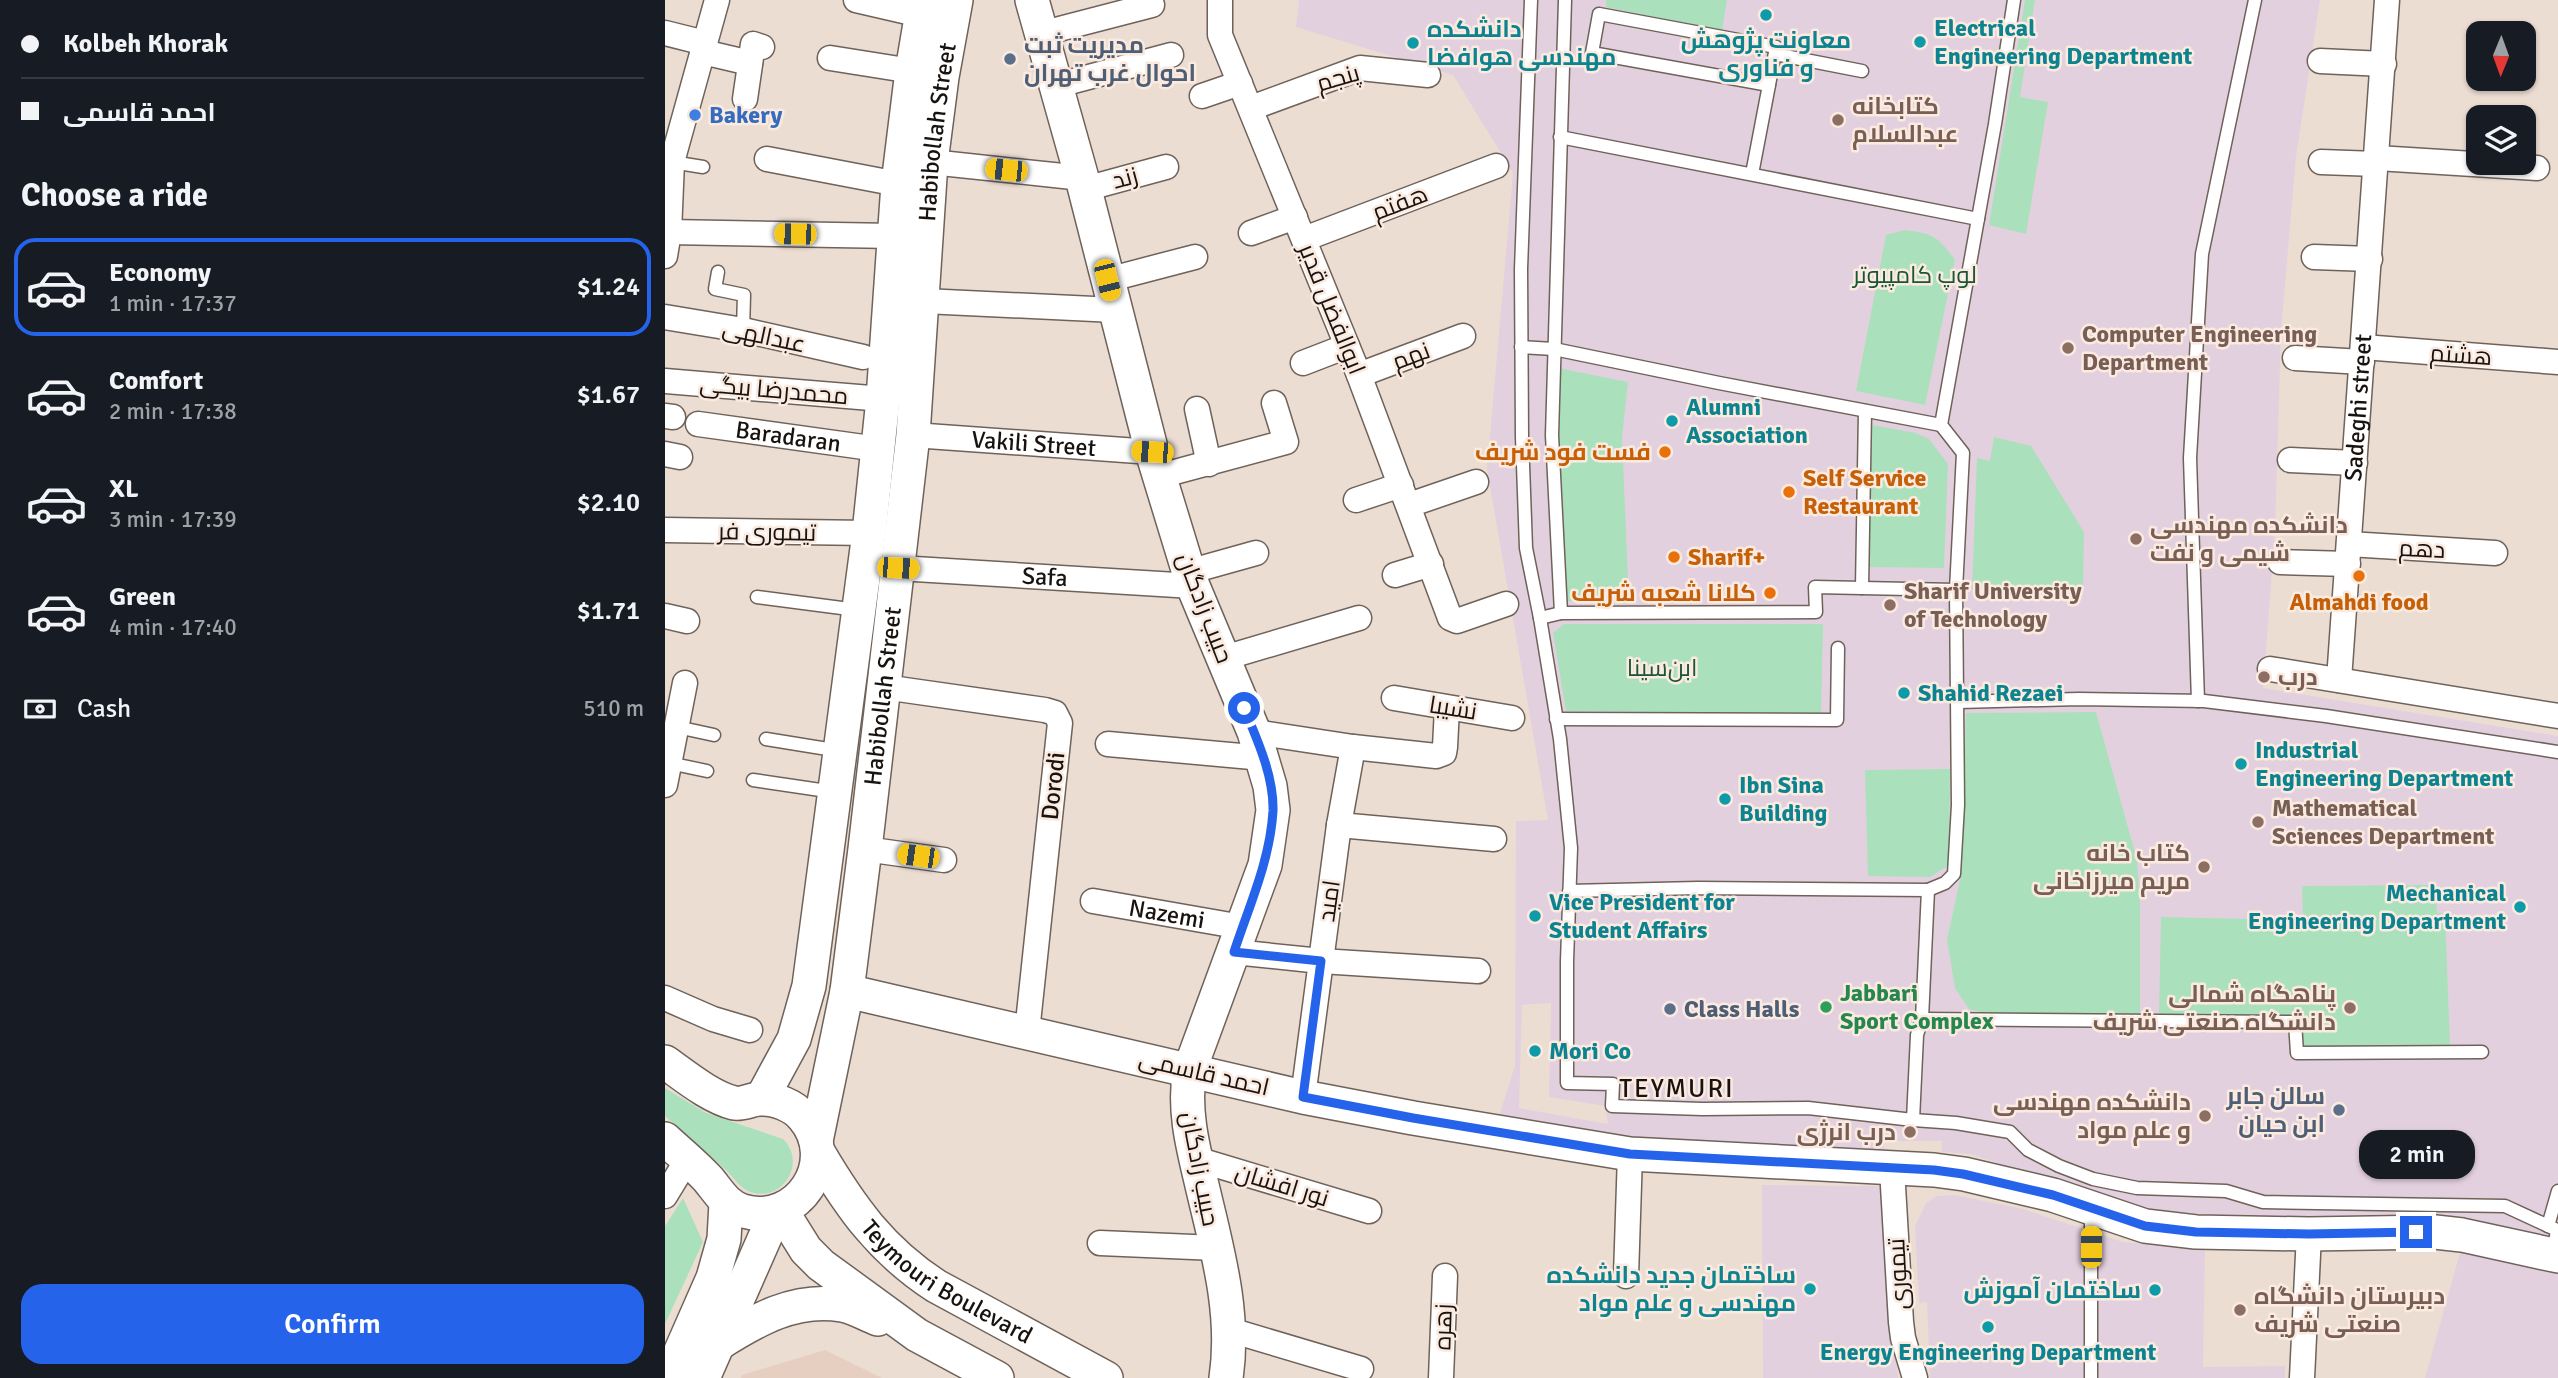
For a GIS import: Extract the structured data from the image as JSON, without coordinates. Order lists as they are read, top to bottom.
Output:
{
  "streets": {
    "main road": [
      "Habibollah Street",
      "حبیب زادگان",
      "احمد قاسمی",
      "Teymouri Boulevard"
    ],
    "street": [
      "پنجم",
      "زند",
      "هفتم",
      "ابوالفضل قدیر",
      "عبدالهی",
      "هشتم",
      "نهم",
      "محمدرضا بیگی",
      "Sadeghi street",
      "Baradaran",
      "Vakili Street",
      "تیموری فر",
      "دهم",
      "Safa",
      "نشیبا",
      "Dorodi",
      "امید",
      "Nazemi",
      "نور افشان",
      "تیموری",
      "زهره"
    ]
  },
  "crossings": [
    ["پنجم", "ابوالفضل قدیر"],
    ["Habibollah Street", "محمدرضا بیگی"],
    ["Habibollah Street", "Baradaran"],
    ["Habibollah Street", "Vakili Street"],
    ["Habibollah Street", "تیموری فر"],
    ["Habibollah Street", "Safa"],
    ["Habibollah Street", "Dorodi"],
    ["Habibollah Street", "احمد قاسمی"],
    ["Habibollah Street", "Teymouri Boulevard"],
    ["زند", "حبیب زادگان"],
    ["هفتم", "ابوالفضل قدیر"],
    ["ابوالفضل قدیر", "نهم"],
    ["هشتم", "Sadeghi street"],
    ["Sadeghi street", "دهم"],
    ["Vakili Street", "حبیب زادگان"],
    ["Safa", "حبیب زادگان"],
    ["حبیب زادگان", "Nazemi"],
    ["حبیب زادگان", "احمد قاسمی"],
    ["حبیب زادگان", "نور افشان"],
    ["Dorodi", "احمد قاسمی"],
    ["امید", "Nazemi"],
    ["امید", "احمد قاسمی"],
    ["احمد قاسمی", "تیموری"]
  ],
  "districts": ["TEYMURI"],
  "parks": ["لوپ کامپیوتر", "ابن‌سینا"],
  "places": [
    "معاونت پژوهش و فناوری",
    "Electrical Engineering Department",
    "دانشکده مهندسی هوافضا",
    "مدیریت ثبت احوال غرب تهران",
    "Bakery",
    "کتابخانه عبدالسلام",
    "Computer Engineering Department",
    "Alumni Association",
    "فست فود شریف",
    "Self Service Restaurant",
    "دانشکده مهندسی شیمی و نفت",
    "Sharif+",
    "Almahdi food",
    "کلانا شعبه شریف",
    "Sharif University of Technology",
    "درب",
    "Shahid Rezaei",
    "Industrial Engineering Department",
    "Ibn Sina Building",
    "Mathematical Sciences Department",
    "کتاب خانه مریم میرزاخانی",
    "Mechanical Engineering Department",
    "Vice President for Student Affairs",
    "Jabbari Sport Complex",
    "پناهگاه شمالی دانشگاه صنعتی شریف",
    "Class Halls",
    "Mori Co",
    "سالن جابر ابن حیان",
    "دانشکده مهندسی و علم مواد",
    "درب انرژی",
    "ساختمان جدید دانشکده مهندسی و علم مواد",
    "ساختمان آموزش",
    "دبیرستان دانشگاه صنعتی شریف",
    "Energy Engineering Department"
  ],
  "north": "bottom",
  "page": {
    "banner": ["Kolbeh Khorak", "احمد قاسمی"],
    "heading": "Choose a ride",
    "list": [
      {
        "name": "Economy",
        "note": "1 min · 17:37",
        "value": "$1.24"
      },
      {
        "name": "Comfort",
        "note": "2 min · 17:38",
        "value": "$1.67"
      },
      {
        "name": "XL",
        "note": "3 min · 17:39",
        "value": "$2.10"
      },
      {
        "name": "Green",
        "note": "4 min · 17:40",
        "value": "$1.71"
      }
    ],
    "pay": ["Cash", "510 m"],
    "bubble": "2 min",
    "buttons": "Confirm"
  }
}
